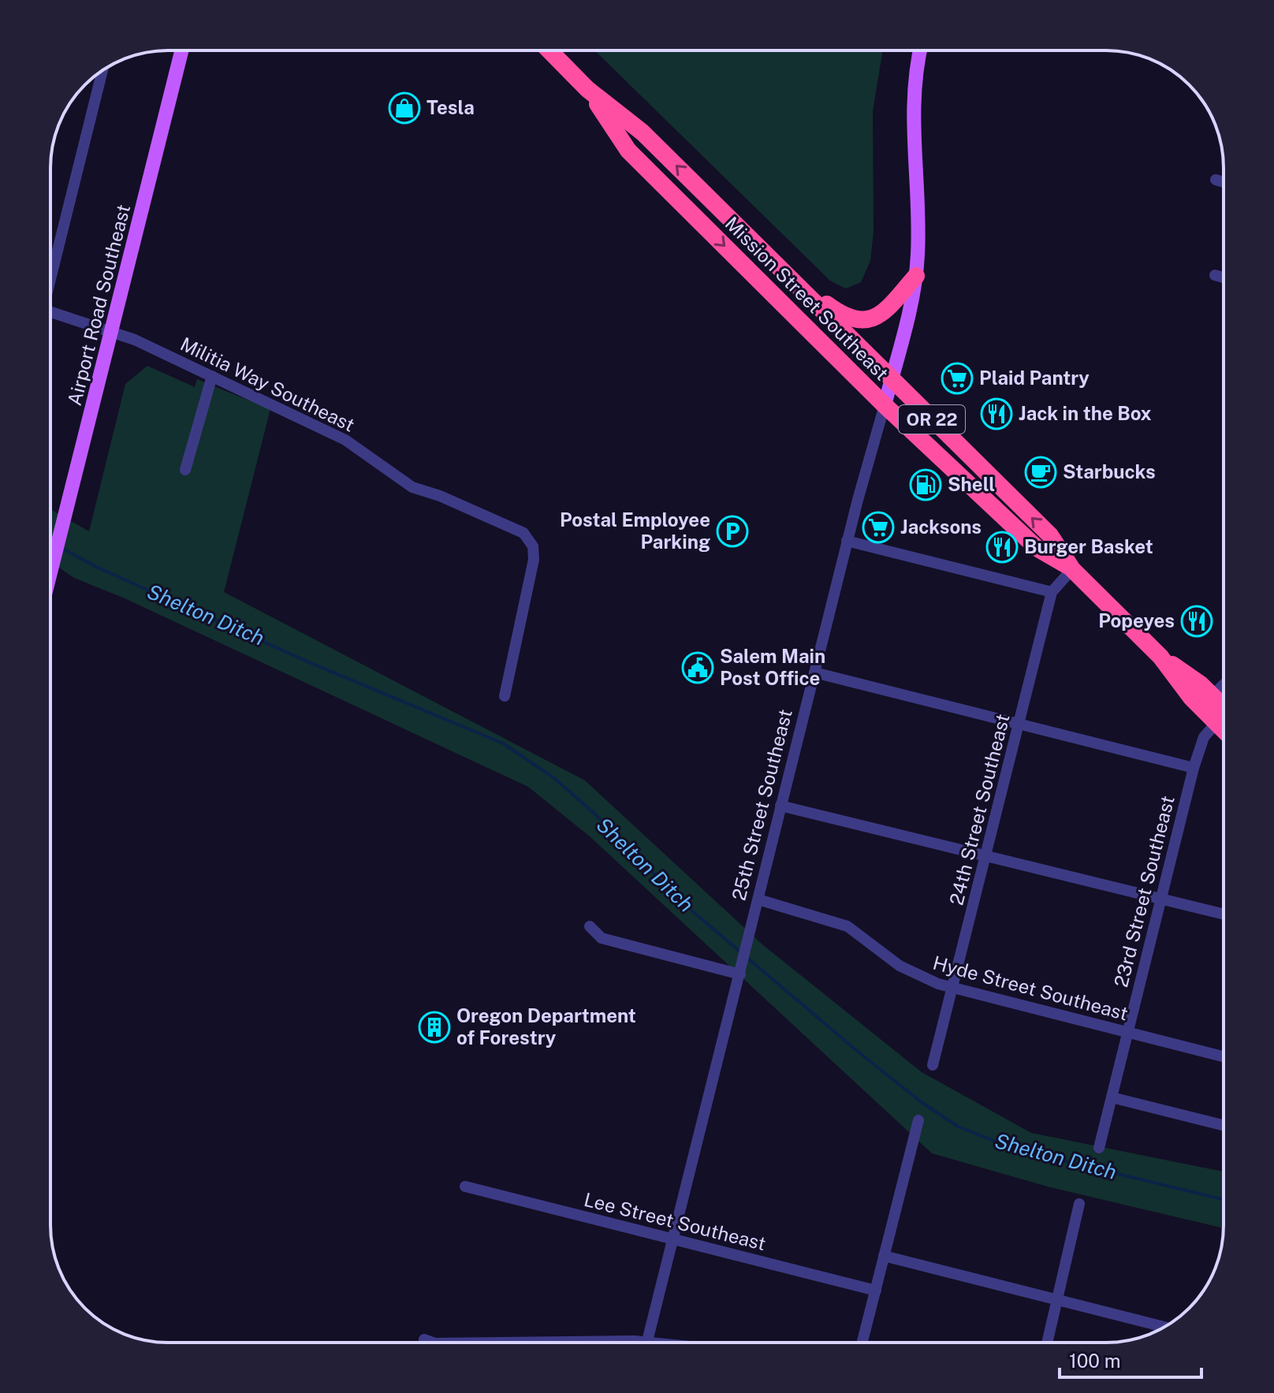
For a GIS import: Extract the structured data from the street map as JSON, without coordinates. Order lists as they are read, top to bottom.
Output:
{
  "streets": {
    "highway": ["Mission Street Southeast", "OR 22"],
    "main road": ["Airport Road Southeast", "25th Street Southeast"],
    "street": [
      "Militia Way Southeast",
      "24th Street Southeast",
      "23rd Street Southeast",
      "Hyde Street Southeast",
      "Lee Street Southeast"
    ]
  },
  "crossings": [
    ["Mission Street Southeast", "25th Street Southeast"],
    ["Mission Street Southeast", "24th Street Southeast"],
    ["Mission Street Southeast", "23rd Street Southeast"],
    ["Airport Road Southeast", "Militia Way Southeast"],
    ["25th Street Southeast", "Hyde Street Southeast"],
    ["25th Street Southeast", "Lee Street Southeast"],
    ["24th Street Southeast", "Hyde Street Southeast"],
    ["23rd Street Southeast", "Hyde Street Southeast"]
  ],
  "water": ["Shelton Ditch"],
  "places": {
    "shop": ["Tesla"],
    "supermarket": ["Plaid Pantry", "Jacksons"],
    "restaurant": ["Jack in the Box", "Burger Basket", "Popeyes"],
    "cafe": ["Starbucks"],
    "fuel station": ["Shell"],
    "parking": ["Postal Employee Parking"],
    "public building": ["Salem Main Post Office"],
    "building": ["Oregon Department of Forestry"]
  },
  "scale_bar": "100 m"
}
